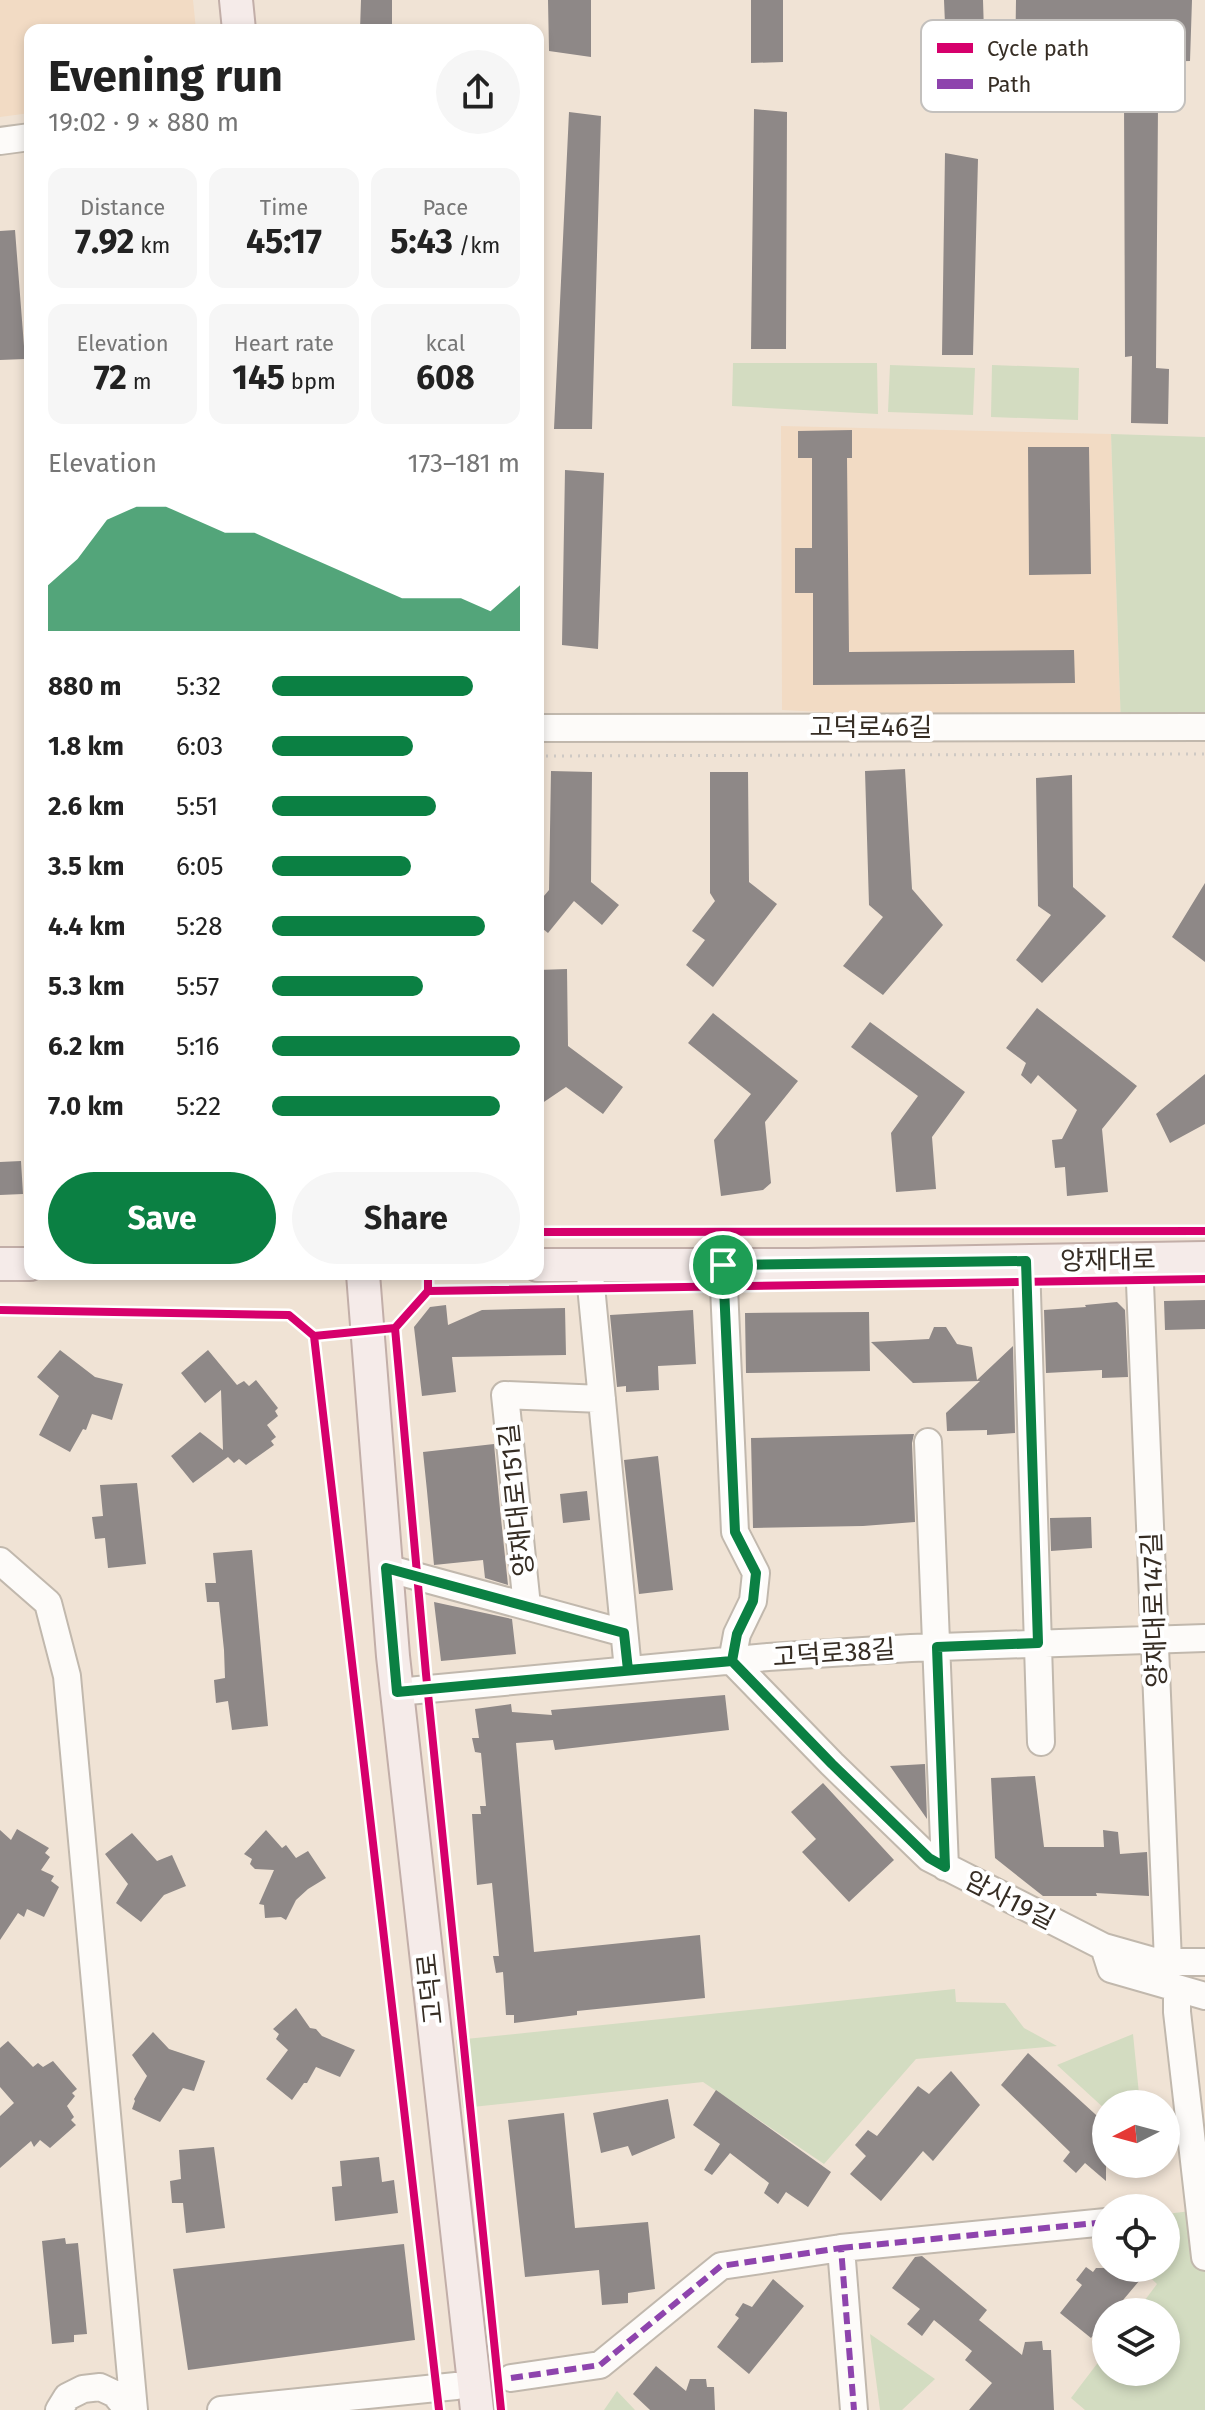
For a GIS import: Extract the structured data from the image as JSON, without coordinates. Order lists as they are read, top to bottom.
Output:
{
  "streets": {
    "main road": ["양재대로", "고덕로"],
    "street": [
      "고덕로46길",
      "양재대로151길",
      "양재대로147길",
      "고덕로38길",
      "암사19길"
    ]
  },
  "crossings": [
    ["양재대로", "양재대로147길"],
    ["양재대로147길", "고덕로38길"],
    ["고덕로38길", "암사19길"],
    ["고덕로38길", "고덕로"]
  ],
  "legend": ["Cycle path", "Path"],
  "north": "left",
  "page": {
    "heading": ["Evening run", "19:02 · 9 × 880 m"],
    "stats": [
      ["Distance", "7.92 km"],
      ["Time", "45:17"],
      ["Pace", "5:43 /km"],
      ["Elevation", "72 m"],
      ["Heart rate", "145 bpm"],
      ["kcal", "608"]
    ],
    "chart": ["Elevation", "173–181 m"],
    "list": [
      {
        "name": "880 m",
        "note": "5:32"
      },
      {
        "name": "1.8 km",
        "note": "6:03"
      },
      {
        "name": "2.6 km",
        "note": "5:51"
      },
      {
        "name": "3.5 km",
        "note": "6:05"
      },
      {
        "name": "4.4 km",
        "note": "5:28"
      },
      {
        "name": "5.3 km",
        "note": "5:57"
      },
      {
        "name": "6.2 km",
        "note": "5:16"
      },
      {
        "name": "7.0 km",
        "note": "5:22"
      }
    ],
    "buttons": ["Save", "Share"]
  }
}
